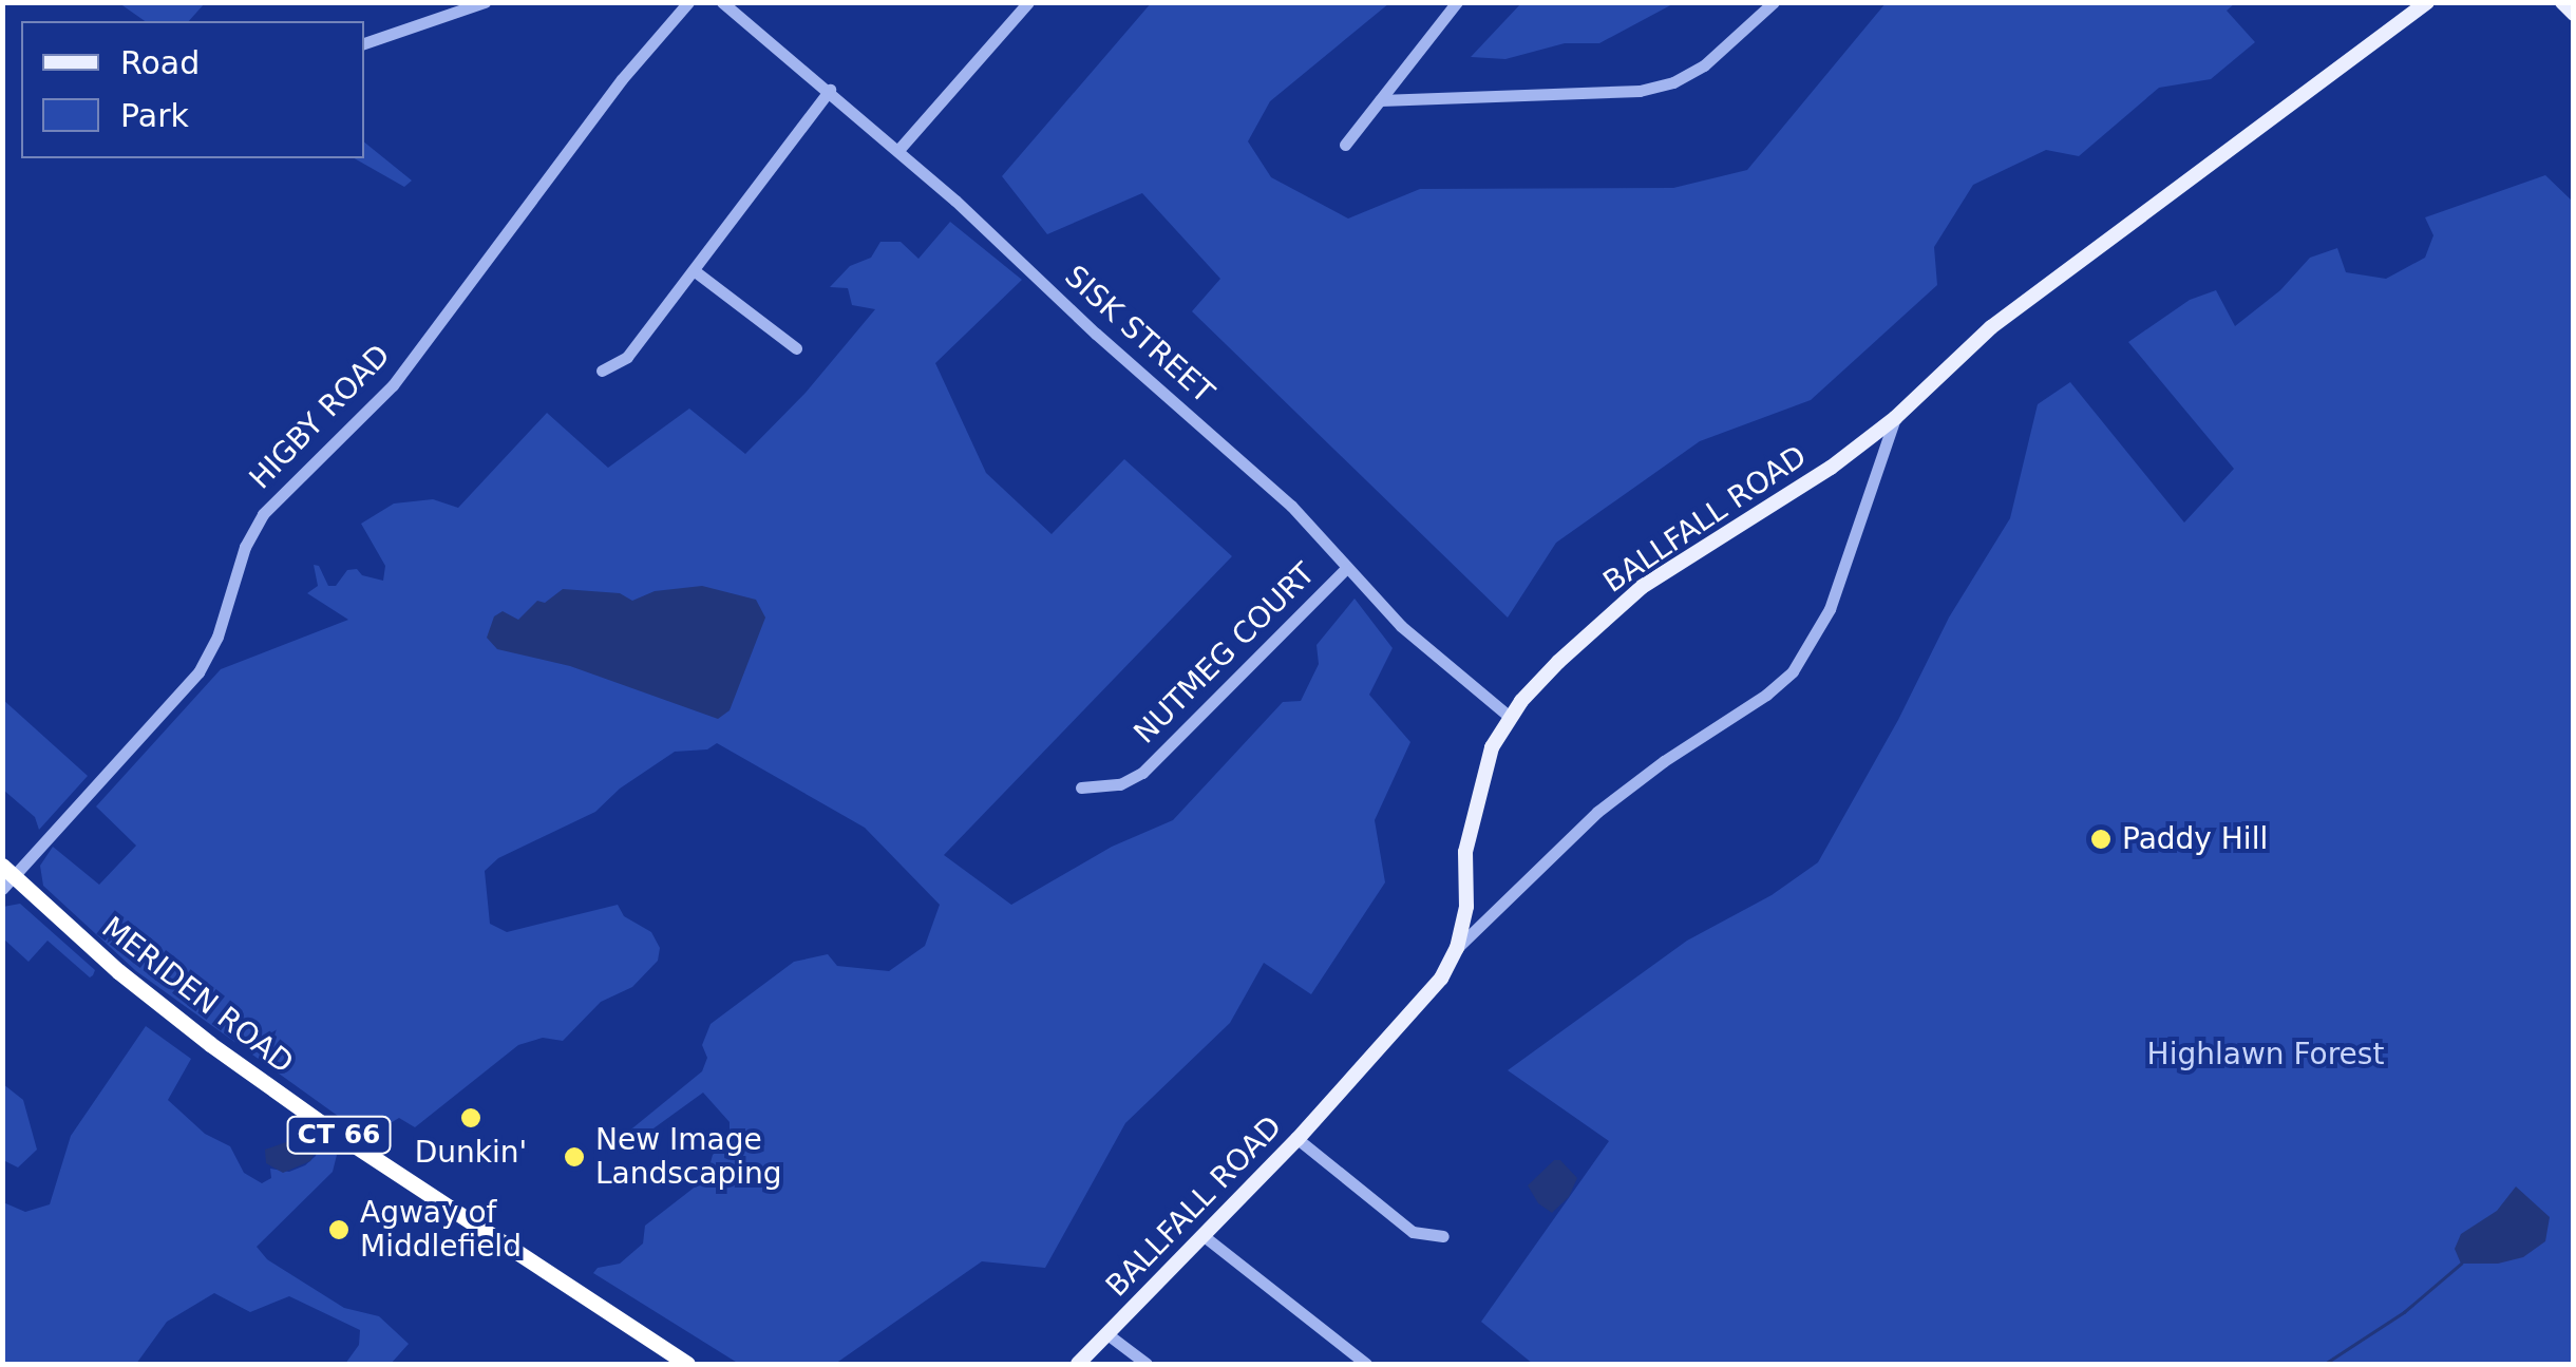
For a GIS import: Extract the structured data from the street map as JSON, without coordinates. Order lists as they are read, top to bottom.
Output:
{
  "streets": {
    "highway": ["MERIDEN ROAD", "CT 66"],
    "main road": ["BALLFALL ROAD"],
    "street": ["SISK STREET", "HIGBY ROAD", "NUTMEG COURT"]
  },
  "crossings": [
    ["SISK STREET", "BALLFALL ROAD"],
    ["SISK STREET", "NUTMEG COURT"],
    ["HIGBY ROAD", "MERIDEN ROAD"]
  ],
  "parks": ["Highlawn Forest"],
  "places": [
    "Paddy Hill",
    "Dunkin'",
    "New Image Landscaping",
    "Agway of Middlefield"
  ],
  "legend": ["Road", "Park"]
}
